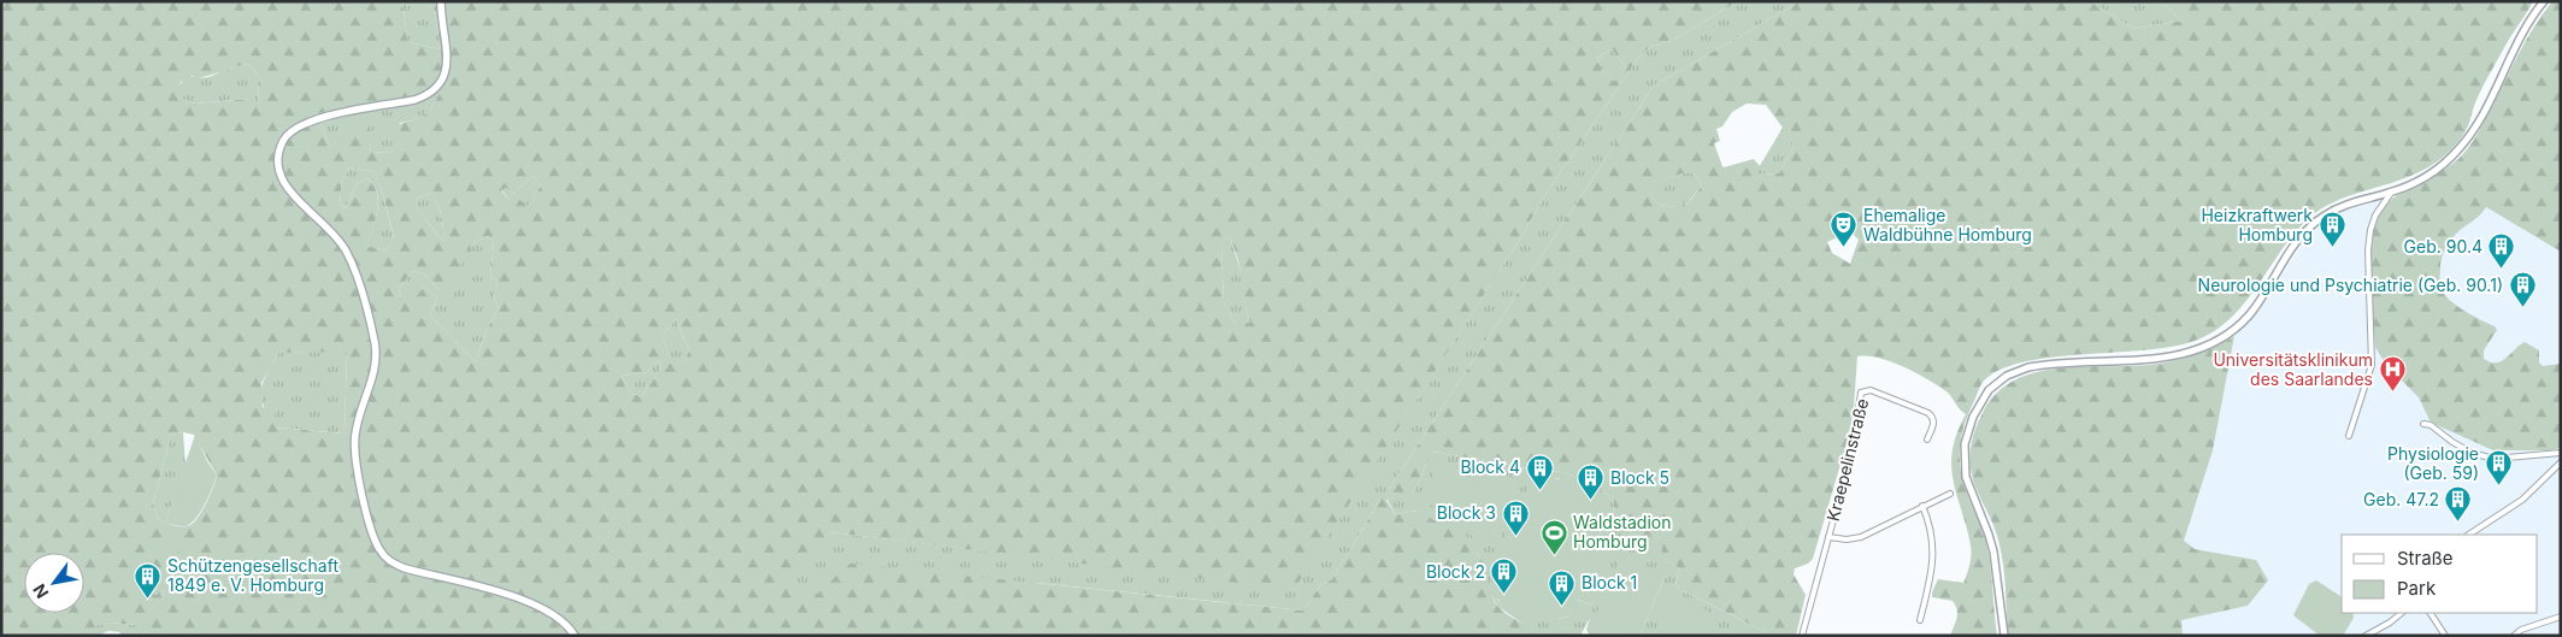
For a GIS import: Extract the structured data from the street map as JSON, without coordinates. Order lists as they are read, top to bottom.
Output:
{
  "streets": {
    "street": ["Kraepelinstraße"]
  },
  "places": {
    "theatre": ["Ehemalige Waldbühne Homburg"],
    "building": [
      "Heizkraftwerk Homburg",
      "Geb. 90.4",
      "Neurologie und Psychiatrie (Geb. 90.1)",
      "Physiologie (Geb. 59)",
      "Block 4",
      "Block 5",
      "Geb. 47.2",
      "Block 3",
      "Block 2",
      "Schützengesellschaft 1849 e. V. Homburg",
      "Block 1"
    ],
    "hospital": ["Universitätsklinikum des Saarlandes"],
    "sports": ["Waldstadion Homburg"]
  },
  "legend": ["Straße", "Park"],
  "north": "bottom left"
}
